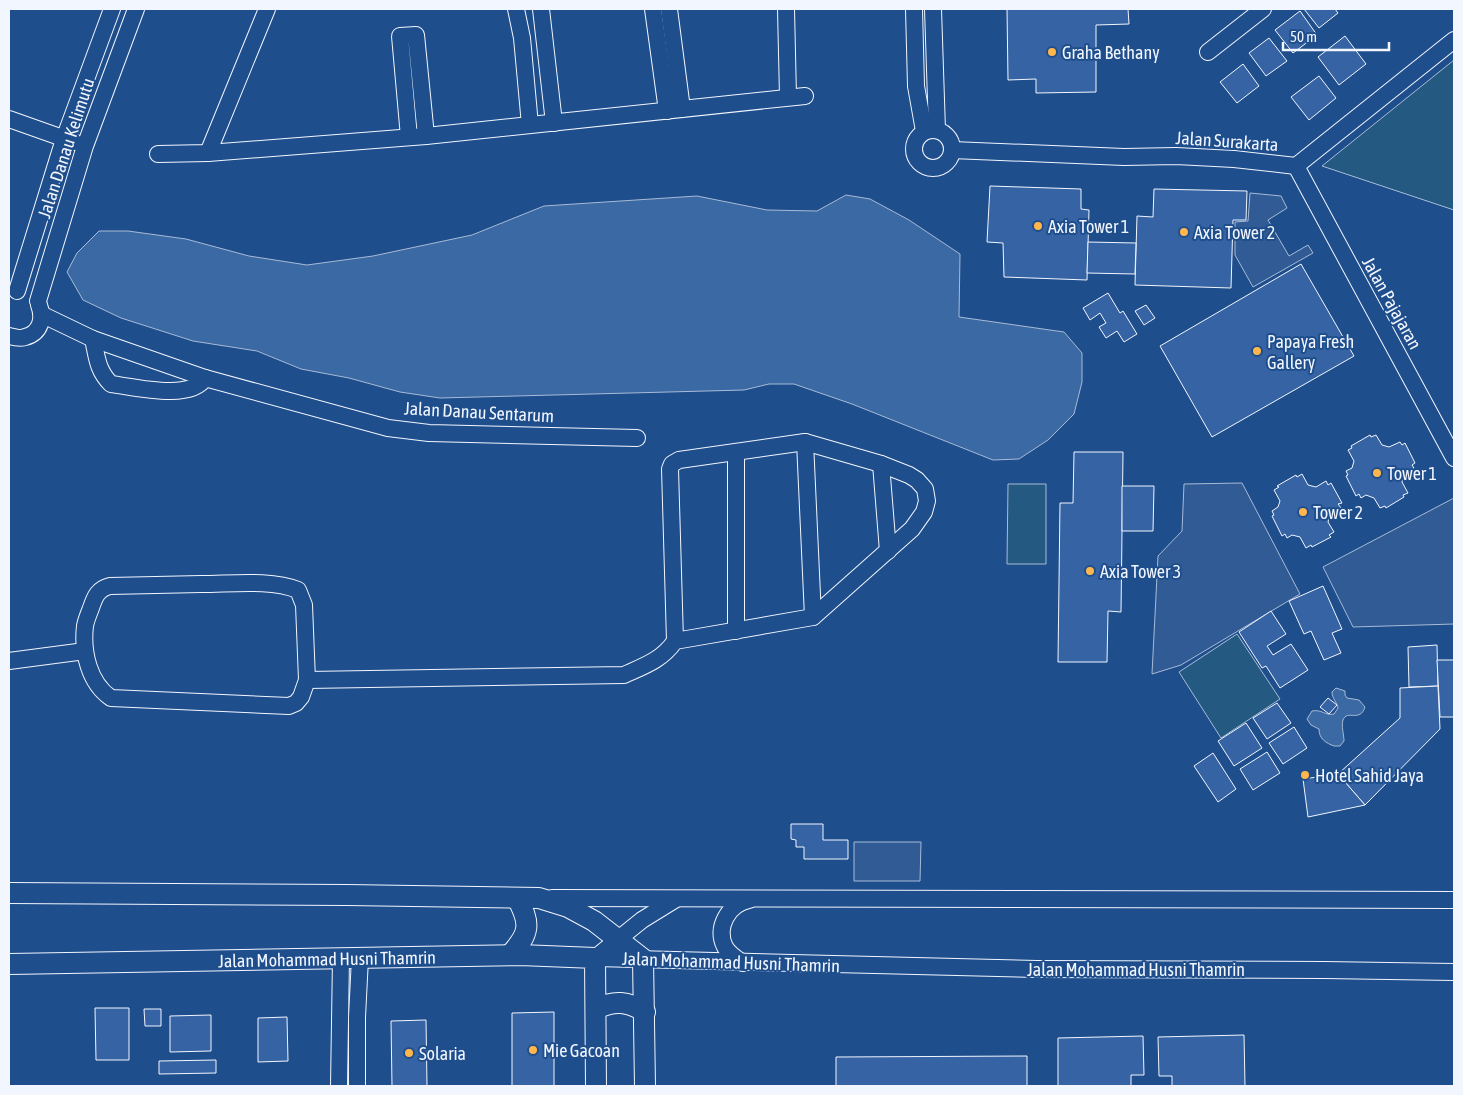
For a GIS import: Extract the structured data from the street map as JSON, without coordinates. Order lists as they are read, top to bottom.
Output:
{
  "streets": {
    "main road": ["Jalan Mohammad Husni Thamrin"],
    "street": [
      "Jalan Surakarta",
      "Jalan Danau Kelimutu",
      "Jalan Pajajaran",
      "Jalan Danau Sentarum"
    ]
  },
  "crossings": [
    ["Jalan Surakarta", "Jalan Pajajaran"],
    ["Jalan Danau Kelimutu", "Jalan Danau Sentarum"]
  ],
  "places": [
    "Graha Bethany",
    "Axia Tower 1",
    "Axia Tower 2",
    "Papaya Fresh Gallery",
    "Tower 1",
    "Tower 2",
    "Axia Tower 3",
    "Hotel Sahid Jaya",
    "Mie Gacoan",
    "Solaria"
  ],
  "scale_bar": "50 m"
}
